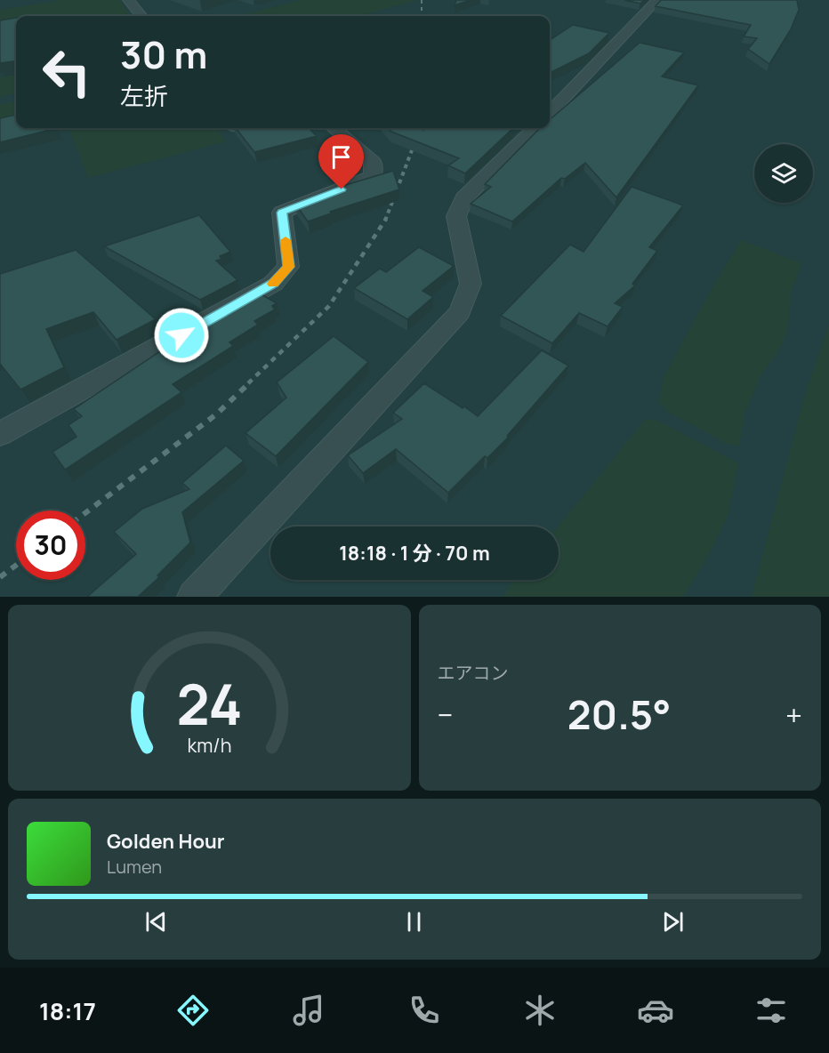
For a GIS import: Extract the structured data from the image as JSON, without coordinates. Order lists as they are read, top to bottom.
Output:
{
  "page": {
    "turn": ["30 m", "左折"],
    "limit": "30",
    "trip": "18:18 · 1 分 · 70 m",
    "tile": "エアコン",
    "heat": ["−", "20.5°", "+"],
    "song": ["Golden Hour", "Lumen"],
    "tabs": "18:17",
    "gauge": ["24", "km/h"]
  }
}
